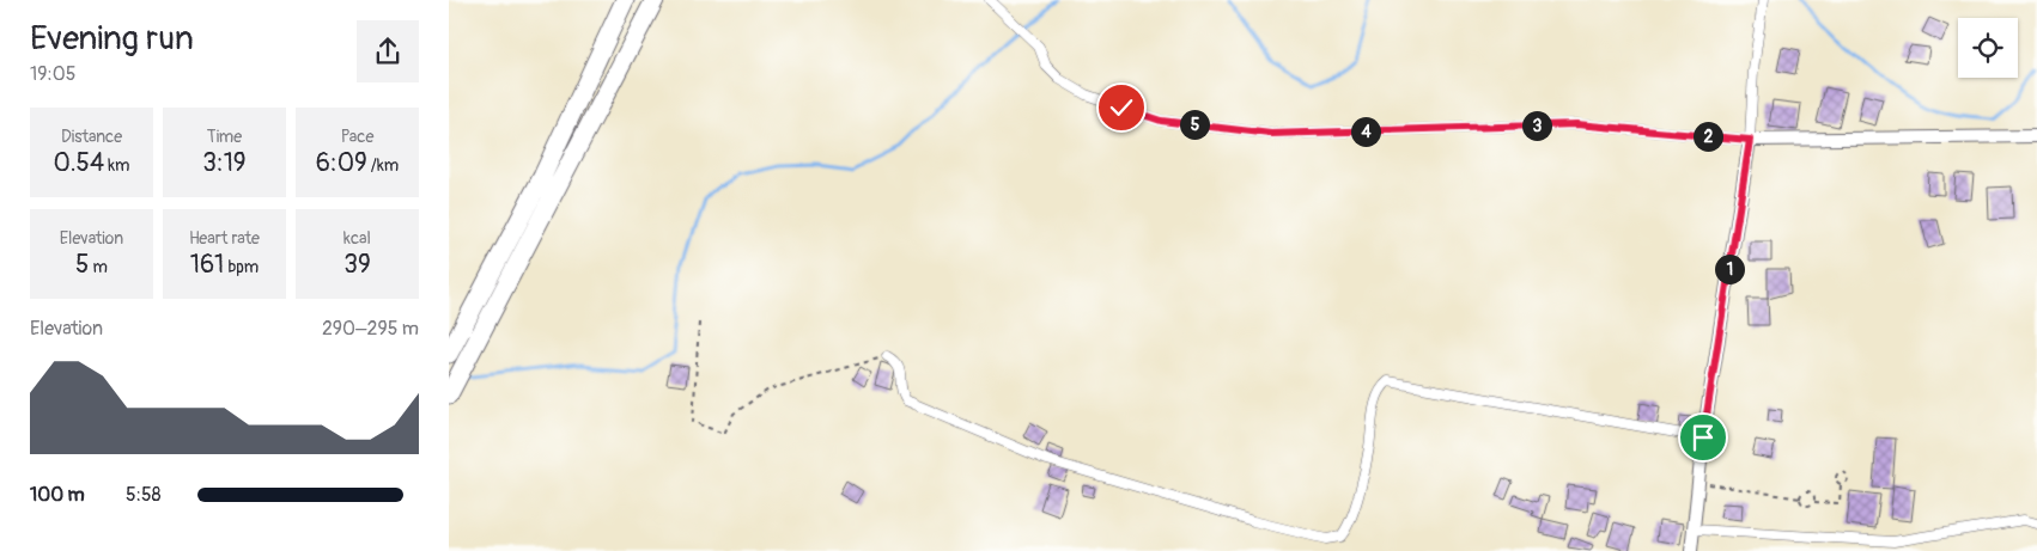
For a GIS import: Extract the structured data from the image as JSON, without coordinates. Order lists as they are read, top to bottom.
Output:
{
  "page": {
    "heading": ["Evening run", "19:05"],
    "stats": [
      ["Distance", "0.54 km"],
      ["Time", "3:19"],
      ["Pace", "6:09 /km"],
      ["Elevation", "5 m"],
      ["Heart rate", "161 bpm"],
      ["kcal", "39"]
    ],
    "pins": [
      "5",
      "3",
      "4",
      "2",
      "1"
    ],
    "chart": ["Elevation", "290–295 m"],
    "list": [
      {
        "name": "100 m",
        "note": "5:58"
      }
    ]
  }
}
